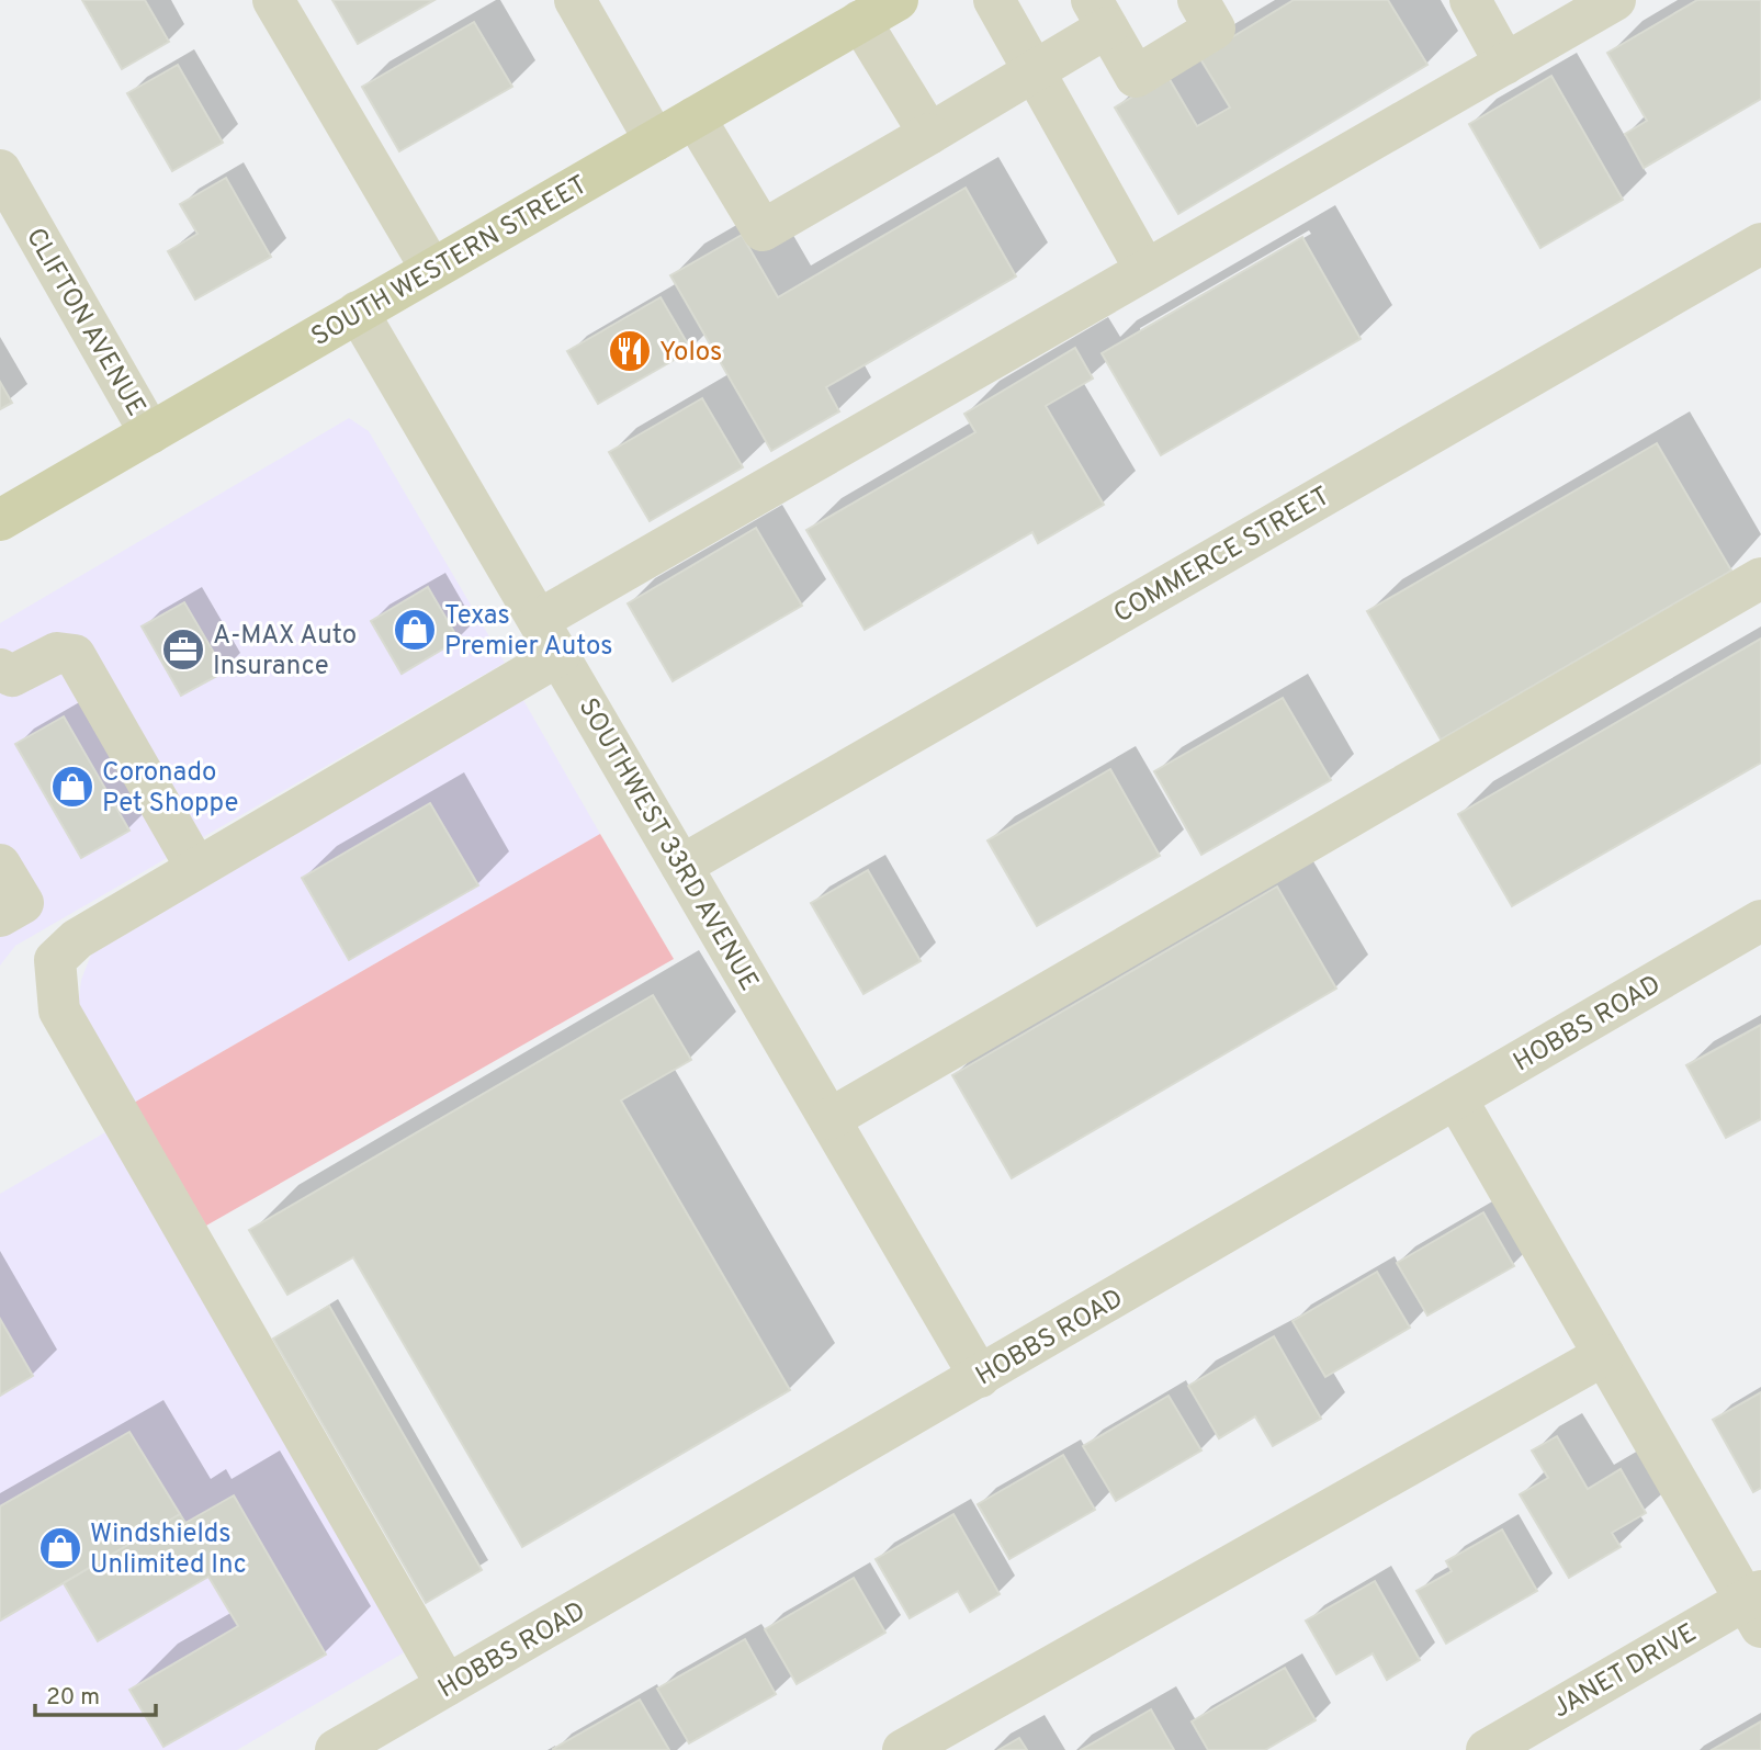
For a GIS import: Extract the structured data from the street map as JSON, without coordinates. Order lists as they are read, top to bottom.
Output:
{
  "streets": {
    "main road": ["SOUTH WESTERN STREET"],
    "street": [
      "CLIFTON AVENUE",
      "COMMERCE STREET",
      "SOUTHWEST 33RD AVENUE",
      "HOBBS ROAD",
      "JANET DRIVE"
    ]
  },
  "crossings": [
    ["SOUTH WESTERN STREET", "CLIFTON AVENUE"],
    ["SOUTH WESTERN STREET", "SOUTHWEST 33RD AVENUE"],
    ["COMMERCE STREET", "SOUTHWEST 33RD AVENUE"],
    ["SOUTHWEST 33RD AVENUE", "HOBBS ROAD"]
  ],
  "places": {
    "restaurant": ["Yolos"],
    "shop": ["Texas Premier Autos", "Coronado Pet Shoppe", "Windshields Unlimited Inc"],
    "office": ["A-MAX Auto Insurance"]
  },
  "scale_bar": "20 m"
}
